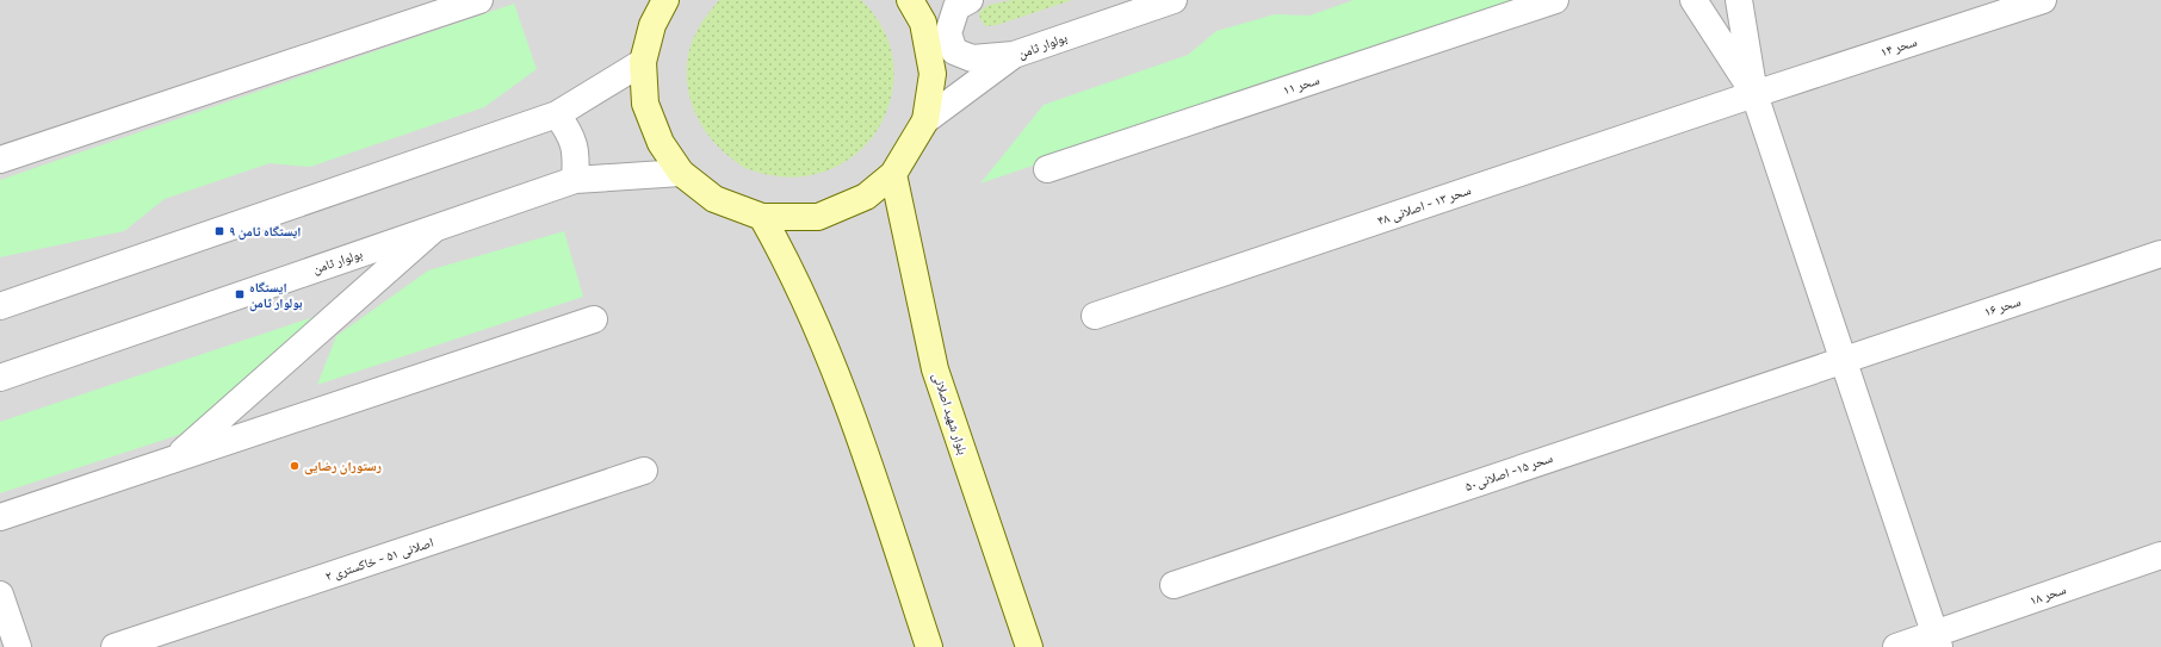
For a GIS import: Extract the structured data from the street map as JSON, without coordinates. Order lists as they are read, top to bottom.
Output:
{
  "streets": {
    "main road": ["بلوار شهید اصلانی"],
    "street": [
      "بولوار ثامن",
      "سحر ۱۴",
      "سحر ۱۱",
      "سحر ۱۳ - اصلانی ۴۸",
      "سحر ۱۶",
      "سحر ۱۵- اصلانی۵۰",
      "اصلانی ۵۱ - خاکستری ۲",
      "سحر ۱۸"
    ]
  },
  "crossings": [
    ["سحر ۱۴", "سحر ۱۳ - اصلانی ۴۸"],
    ["سحر ۱۶", "سحر ۱۵- اصلانی۵۰"]
  ],
  "places": {
    "transit": ["ایستگاه ثامن ۹", "ایستگاه بولوار ثامن"],
    "other": ["رستوران رضایی"]
  }
}
